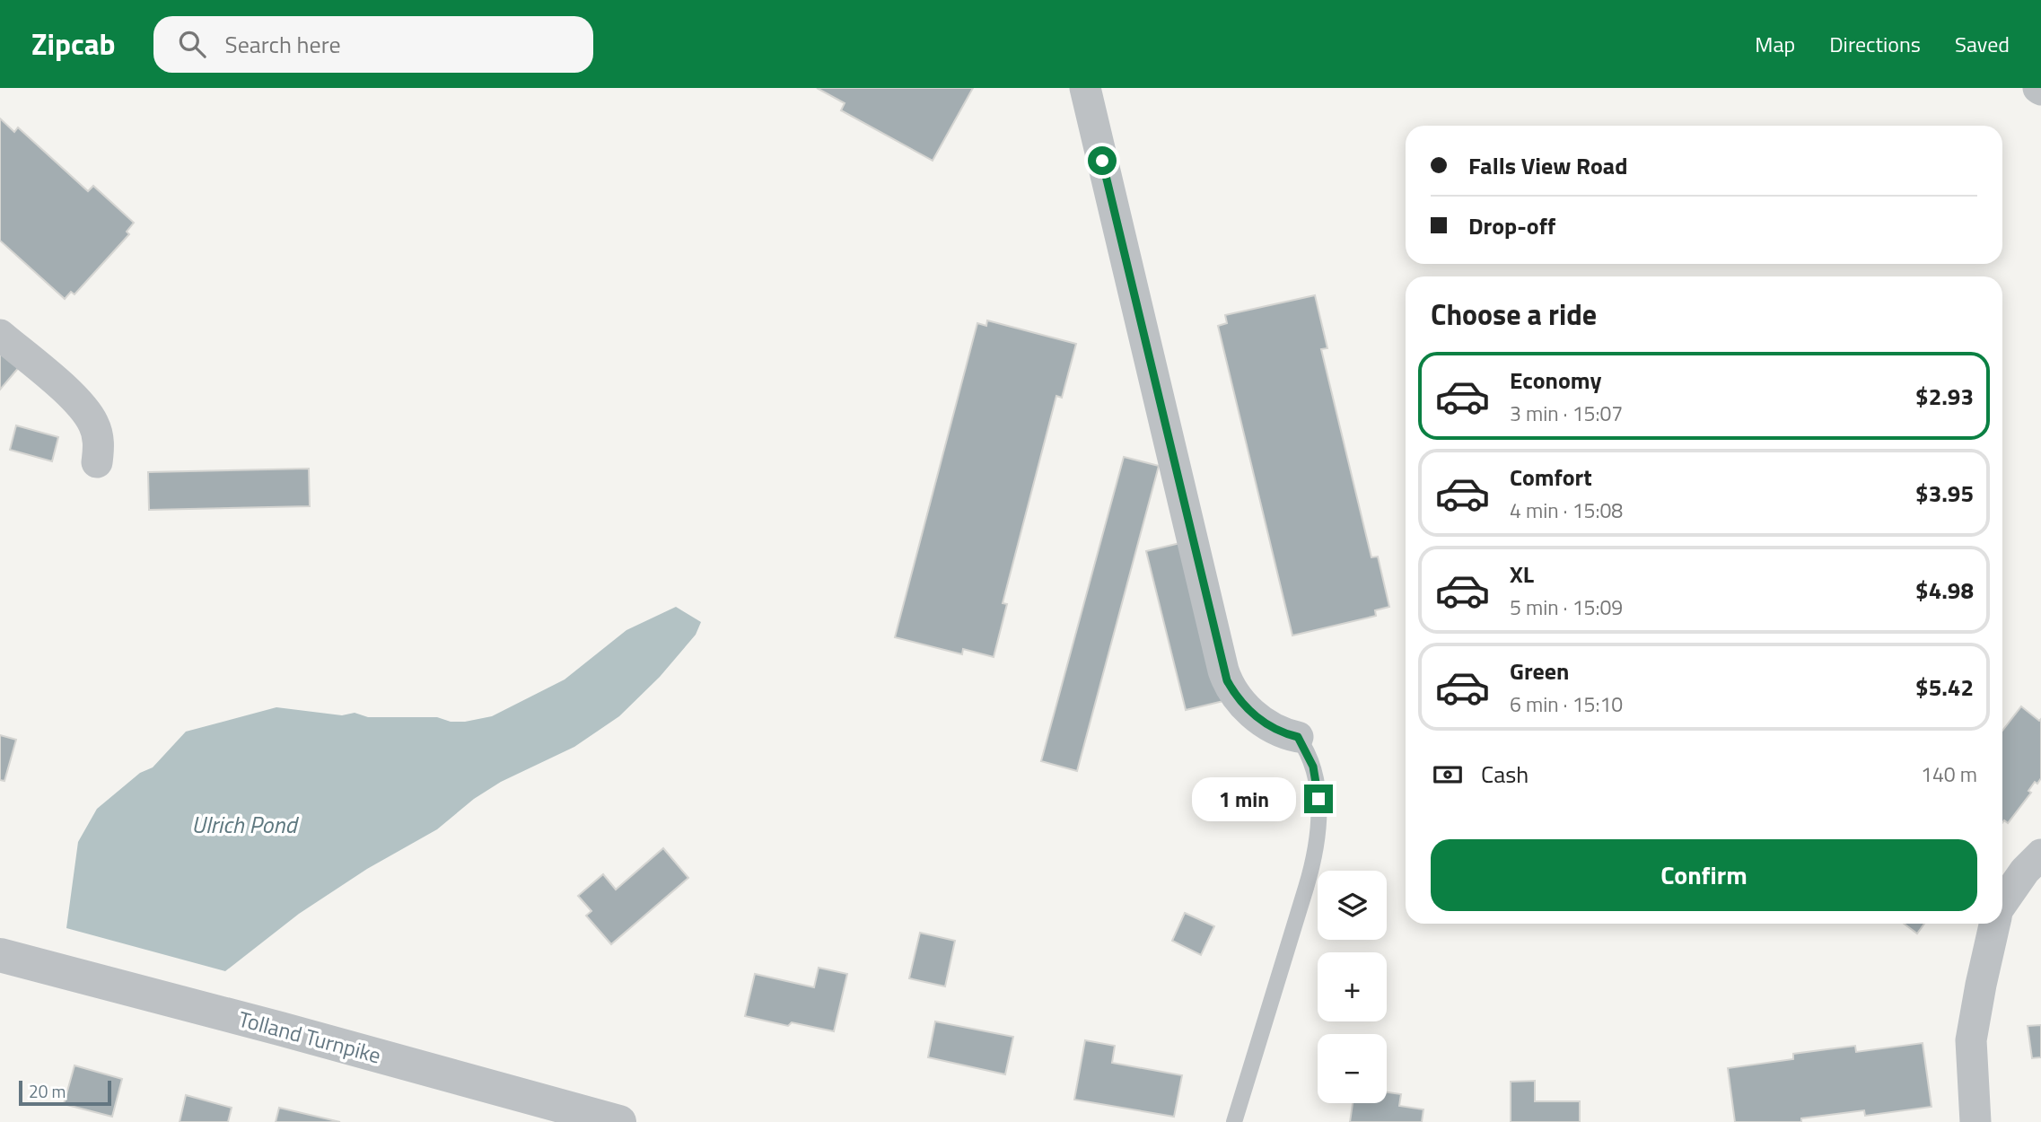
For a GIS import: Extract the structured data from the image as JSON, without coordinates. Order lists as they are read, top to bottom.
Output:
{
  "streets": {
    "street": ["Tolland Turnpike"]
  },
  "water": ["Ulrich Pond"],
  "scale_bar": "20 m",
  "page": {
    "header": "Zipcab",
    "search": "Search here",
    "nav": ["Map", "Directions", "Saved"],
    "banner": ["Falls View Road", "Drop-off"],
    "heading": "Choose a ride",
    "list": [
      {
        "name": "Economy",
        "note": "3 min · 15:07",
        "value": "$2.93"
      },
      {
        "name": "Comfort",
        "note": "4 min · 15:08",
        "value": "$3.95"
      },
      {
        "name": "XL",
        "note": "5 min · 15:09",
        "value": "$4.98"
      },
      {
        "name": "Green",
        "note": "6 min · 15:10",
        "value": "$5.42"
      }
    ],
    "pay": ["Cash", "140 m"],
    "bubble": "1 min",
    "buttons": "Confirm",
    "map_buttons": ["+", "−"],
    "scale": "20 m"
  }
}
